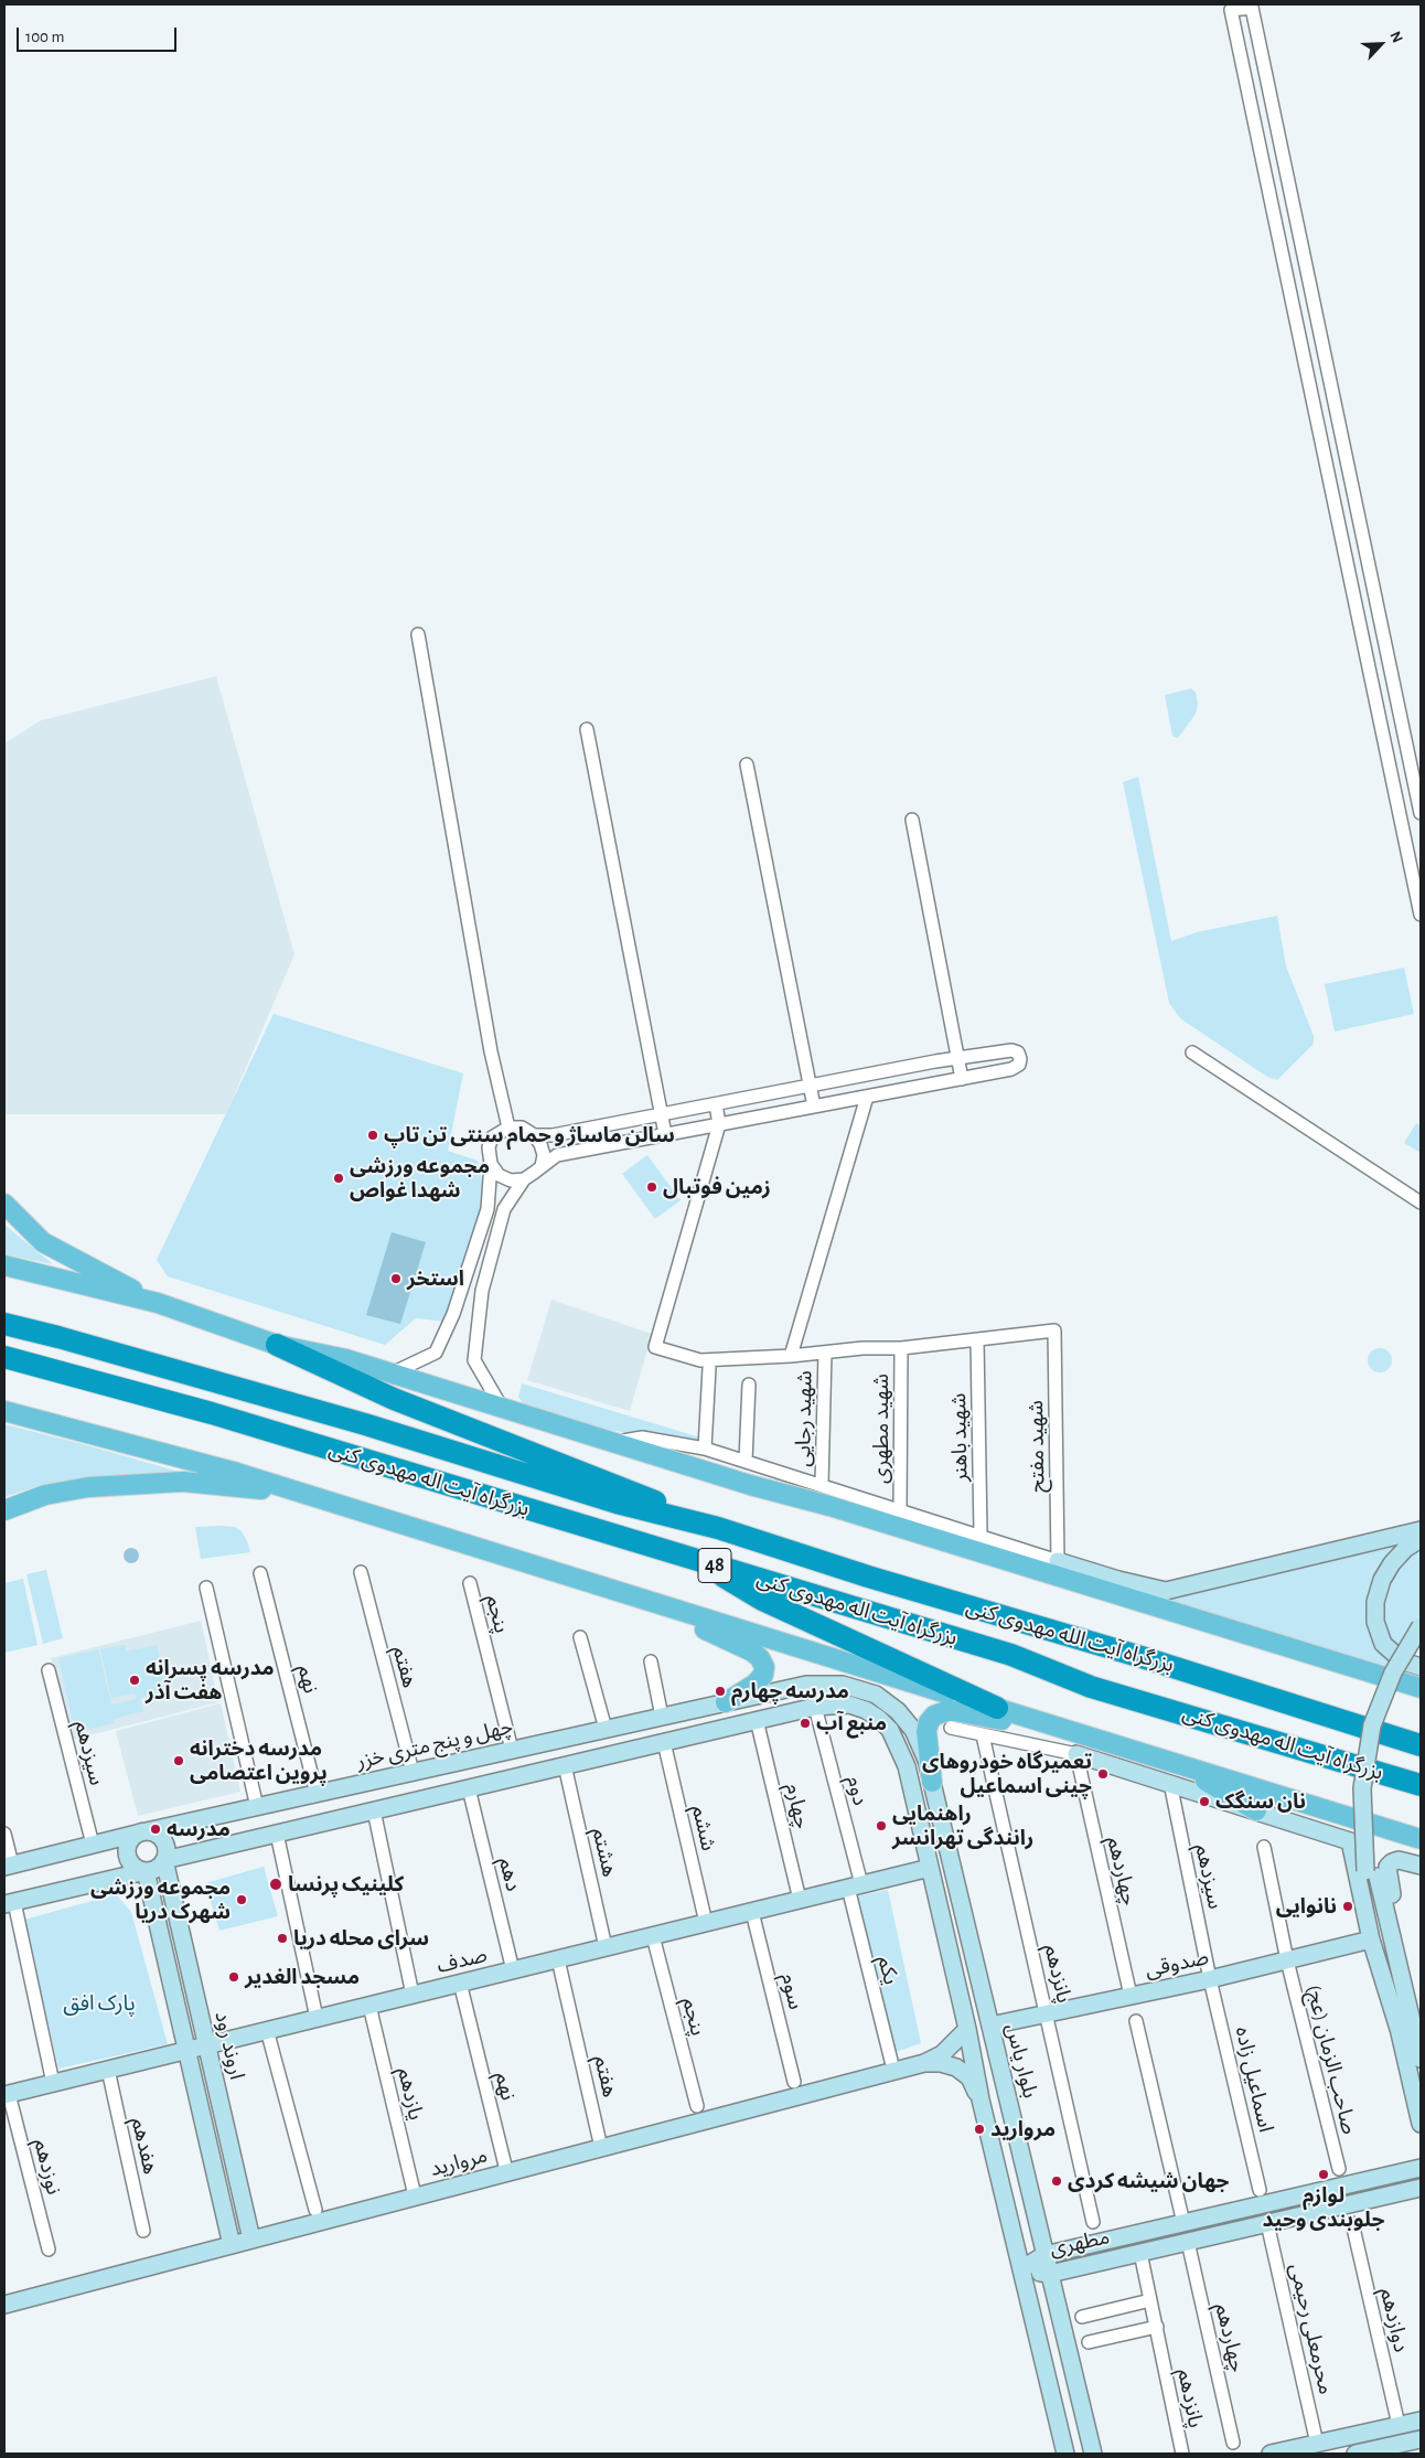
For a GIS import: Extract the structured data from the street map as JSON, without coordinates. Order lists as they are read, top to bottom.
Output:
{
  "streets": {
    "highway": ["بزرگراه آیت اله مهدوی کنی", "48", "بزرگراه آیت الله مهدوی کنی"],
    "main road": [
      "چهل و پنج متری خزر",
      "صدف",
      "صدوقی",
      "اروند رود",
      "بلوار یاس",
      "مروارید",
      "مطهری"
    ],
    "street": [
      "شهید رجایی",
      "شهید مطهری",
      "شهید باهنر",
      "شهید مفتح",
      "پنجم",
      "هفتم",
      "نهم",
      "سیزدهم",
      "دوم",
      "چهارم",
      "ششم",
      "هشتم",
      "چهاردهم",
      "دهم",
      "یکم",
      "پانزدهم",
      "سوم",
      "صاحب الزمان (عج)",
      "اسماعیل زاده",
      "یازدهم",
      "هفدهم",
      "نوزدهم",
      "دوازدهم",
      "محرمعلی رحیمی"
    ]
  },
  "crossings": [
    ["شهید باهنر", "شهید مفتح"],
    ["بزرگراه آیت اله مهدوی کنی", "بزرگراه آیت الله مهدوی کنی"],
    ["پنجم", "چهل و پنج متری خزر"],
    ["پنجم", "صدف"],
    ["هفتم", "چهل و پنج متری خزر"],
    ["هفتم", "صدف"],
    ["نهم", "چهل و پنج متری خزر"],
    ["نهم", "صدف"],
    ["چهل و پنج متری خزر", "سیزدهم"],
    ["چهل و پنج متری خزر", "اروند رود"],
    ["چهل و پنج متری خزر", "بلوار یاس"],
    ["سیزدهم", "صدوقی"],
    ["سیزدهم", "اسماعیل زاده"],
    ["دوم", "صدف"],
    ["دوم", "یکم"],
    ["چهارم", "صدف"],
    ["ششم", "صدف"],
    ["هشتم", "صدف"],
    ["چهاردهم", "صدوقی"],
    ["چهاردهم", "مطهری"],
    ["دهم", "صدف"],
    ["صدف", "یکم"],
    ["صدف", "سوم"],
    ["صدف", "اروند رود"],
    ["صدف", "یازدهم"],
    ["صدف", "هفدهم"],
    ["صدف", "نوزدهم"],
    ["صدوقی", "پانزدهم"],
    ["صدوقی", "صاحب الزمان (عج)"],
    ["صدوقی", "بلوار یاس"],
    ["صدوقی", "اسماعیل زاده"],
    ["پانزدهم", "مطهری"],
    ["اروند رود", "مروارید"],
    ["بلوار یاس", "مطهری"],
    ["مطهری", "محرمعلی رحیمی"]
  ],
  "parks": ["پارک افق"],
  "places": [
    "سالن ماساژ و حمام سنتی تن تاپ",
    "مجموعه ورزشی شهدا غواص",
    "زمین فوتبال",
    "استخر",
    "مدرسه پسرانه هفت آذر",
    "مدرسه چهارم",
    "منبع آب",
    "مدرسه دخترانه پروین اعتصامی",
    "تعمیرگاه خودروهای چینی اسماعیل",
    "نان سنگک",
    "راهنمایی رانندگی تهرانسر",
    "مدرسه",
    "کلینیک پرنسا",
    "مجموعه ورزشی شهرک دریا",
    "نانوایی",
    "سرای محله دریا",
    "مسجد الغدیر",
    "مروارید",
    "لوازم جلوبندی وحید",
    "جهان شیشه کردی"
  ],
  "scale_bar": "100 m",
  "north": "top right"
}
